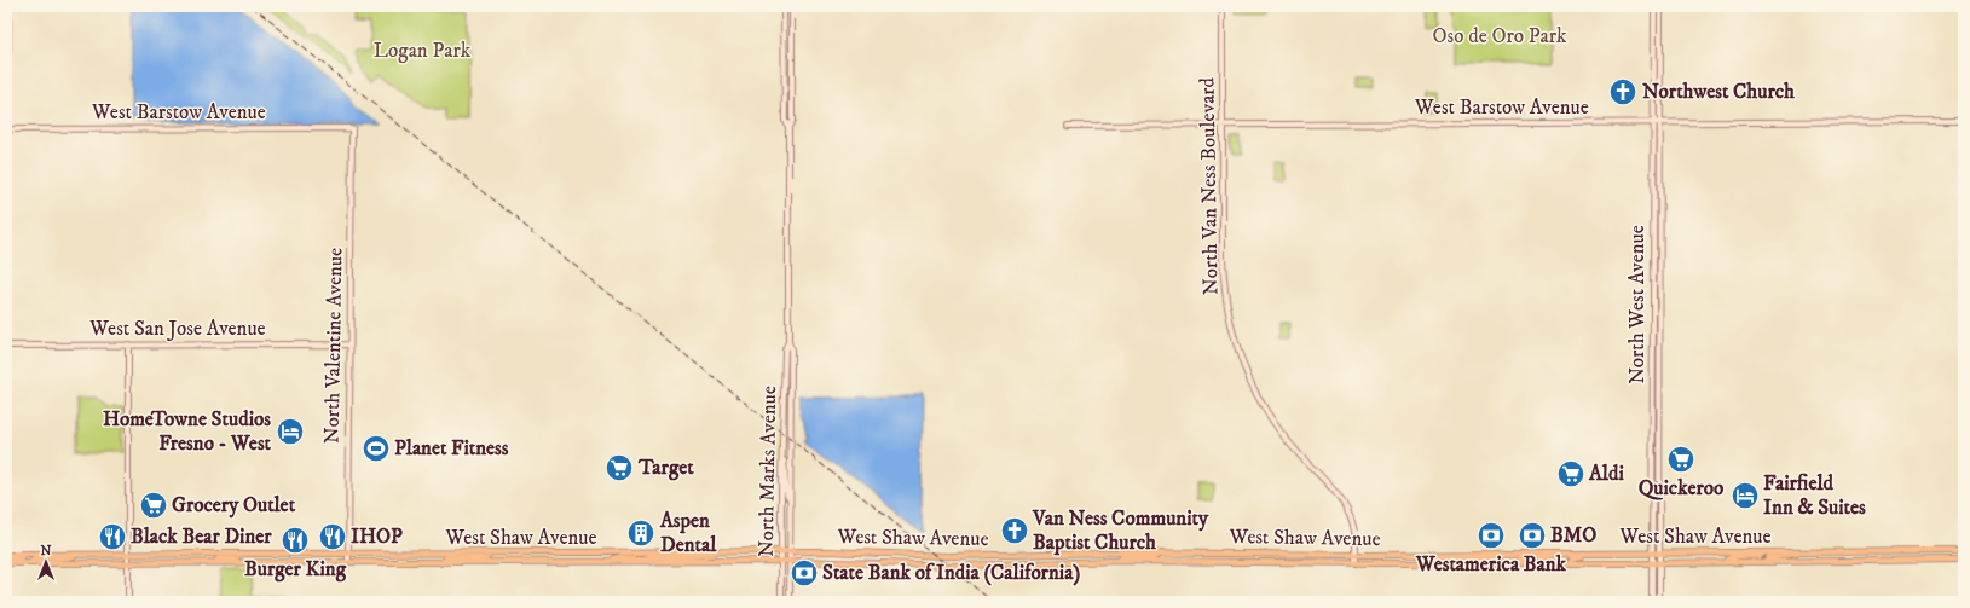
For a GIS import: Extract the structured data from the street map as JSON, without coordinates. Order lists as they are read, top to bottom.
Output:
{
  "streets": {
    "main road": ["West Shaw Avenue"],
    "street": [
      "West Barstow Avenue",
      "North Van Ness Boulevard",
      "North West Avenue",
      "West San Jose Avenue",
      "North Valentine Avenue",
      "North Marks Avenue"
    ]
  },
  "crossings": [
    ["West Barstow Avenue", "North Van Ness Boulevard"],
    ["West Barstow Avenue", "North West Avenue"],
    ["West Barstow Avenue", "North Valentine Avenue"],
    ["North Van Ness Boulevard", "West Shaw Avenue"],
    ["North West Avenue", "West Shaw Avenue"],
    ["West San Jose Avenue", "North Valentine Avenue"],
    ["North Valentine Avenue", "West Shaw Avenue"],
    ["North Marks Avenue", "West Shaw Avenue"]
  ],
  "parks": ["Oso de Oro Park", "Logan Park"],
  "places": {
    "church": ["Northwest Church", "Van Ness Community Baptist Church"],
    "hotel": ["HomeTowne Studios Fresno - West", "Fairfield Inn & Suites"],
    "sports": ["Planet Fitness"],
    "supermarket": [
      "Quickeroo",
      "Target",
      "Aldi",
      "Grocery Outlet"
    ],
    "building": ["Aspen Dental"],
    "bank": ["Westamerica Bank", "BMO", "State Bank of India (California)"],
    "restaurant": ["Black Bear Diner", "IHOP", "Burger King"]
  },
  "north": "top"
}
